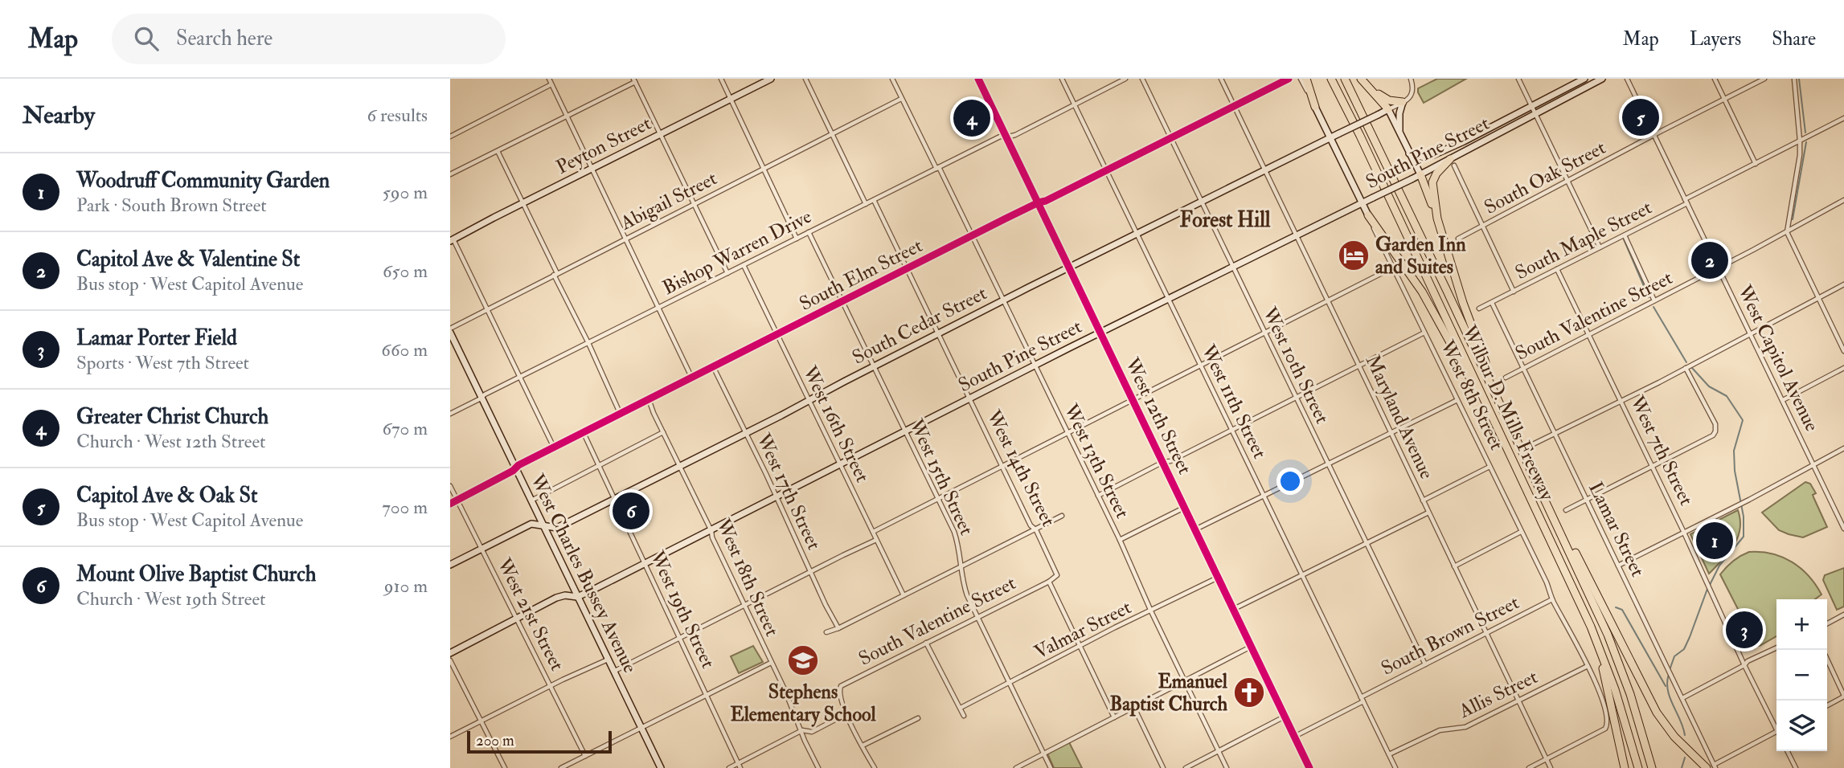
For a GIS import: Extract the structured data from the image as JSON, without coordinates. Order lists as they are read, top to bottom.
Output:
{
  "streets": {
    "highway": ["Wilbur D. Mills Freeway"],
    "main road": [
      "Peyton Street",
      "South Pine Street",
      "South Cedar Street",
      "West 8th Street",
      "West 12th Street",
      "West Charles Bussey Avenue"
    ],
    "street": [
      "South Oak Street",
      "Abigail Street",
      "South Maple Street",
      "Bishop Warren Drive",
      "South Elm Street",
      "South Valentine Street",
      "West Capitol Avenue",
      "West 10th Street",
      "West 11th Street",
      "Maryland Avenue",
      "West 16th Street",
      "West 7th Street",
      "West 13th Street",
      "West 14th Street",
      "West 15th Street",
      "West 17th Street",
      "Lamar Street",
      "West 18th Street",
      "West 19th Street",
      "West 21st Street",
      "Valmar Street",
      "South Brown Street",
      "Allis Street"
    ]
  },
  "crossings": [
    ["South Pine Street", "West 10th Street"],
    ["South Pine Street", "West 8th Street"],
    ["South Pine Street", "West 11th Street"],
    ["South Pine Street", "West 12th Street"],
    ["South Pine Street", "Maryland Avenue"],
    ["South Pine Street", "West 16th Street"],
    ["South Pine Street", "West 13th Street"],
    ["South Pine Street", "West 14th Street"],
    ["South Pine Street", "West 15th Street"],
    ["South Pine Street", "West 17th Street"],
    ["South Pine Street", "West Charles Bussey Avenue"],
    ["South Pine Street", "West 18th Street"],
    ["South Pine Street", "West 19th Street"],
    ["South Pine Street", "West 21st Street"],
    ["South Oak Street", "West Capitol Avenue"],
    ["Abigail Street", "West 13th Street"],
    ["Abigail Street", "West Charles Bussey Avenue"],
    ["South Maple Street", "West Capitol Avenue"],
    ["South Maple Street", "West 7th Street"],
    ["South Maple Street", "Lamar Street"],
    ["Bishop Warren Drive", "West 11th Street"],
    ["Bishop Warren Drive", "West 12th Street"],
    ["Bishop Warren Drive", "West 16th Street"],
    ["Bishop Warren Drive", "West 13th Street"],
    ["Bishop Warren Drive", "West 14th Street"],
    ["Bishop Warren Drive", "West 15th Street"],
    ["Bishop Warren Drive", "West Charles Bussey Avenue"],
    ["South Elm Street", "West 10th Street"],
    ["South Elm Street", "West 11th Street"],
    ["South Elm Street", "West 12th Street"],
    ["South Elm Street", "Maryland Avenue"],
    ["South Elm Street", "West 16th Street"],
    ["South Elm Street", "West 13th Street"],
    ["South Elm Street", "West 14th Street"],
    ["South Elm Street", "West 15th Street"],
    ["South Elm Street", "West 17th Street"],
    ["South Elm Street", "West Charles Bussey Avenue"],
    ["South Elm Street", "West 18th Street"],
    ["South Elm Street", "West 19th Street"],
    ["South Elm Street", "West 21st Street"],
    ["South Valentine Street", "West Capitol Avenue"],
    ["South Valentine Street", "West 7th Street"],
    ["South Valentine Street", "West 14th Street"],
    ["South Valentine Street", "West 15th Street"],
    ["South Valentine Street", "Lamar Street"],
    ["South Cedar Street", "West 10th Street"],
    ["South Cedar Street", "West 8th Street"],
    ["South Cedar Street", "West 11th Street"],
    ["South Cedar Street", "West 12th Street"],
    ["South Cedar Street", "Maryland Avenue"],
    ["South Cedar Street", "West 16th Street"],
    ["South Cedar Street", "West 13th Street"],
    ["South Cedar Street", "West 14th Street"],
    ["South Cedar Street", "West 15th Street"],
    ["South Cedar Street", "West 17th Street"],
    ["South Cedar Street", "West Charles Bussey Avenue"],
    ["South Cedar Street", "West 18th Street"],
    ["South Cedar Street", "West 19th Street"],
    ["South Cedar Street", "West 21st Street"],
    ["West 10th Street", "South Brown Street"],
    ["West 8th Street", "Maryland Avenue"],
    ["West 8th Street", "South Brown Street"],
    ["West 8th Street", "Allis Street"],
    ["West 11th Street", "South Brown Street"],
    ["West 11th Street", "Allis Street"],
    ["West 12th Street", "Valmar Street"],
    ["West 12th Street", "South Brown Street"],
    ["Maryland Avenue", "South Brown Street"],
    ["Maryland Avenue", "Allis Street"],
    ["West 13th Street", "Valmar Street"],
    ["West 14th Street", "Valmar Street"],
    ["West 15th Street", "Valmar Street"]
  ],
  "districts": ["Forest Hill"],
  "places": {
    "hotel": ["Garden Inn and Suites"],
    "school or university": ["Stephens Elementary School"],
    "church": ["Emanuel Baptist Church"]
  },
  "scale_bar": "200 m",
  "page": {
    "header": "Map",
    "search": "Search here",
    "nav": ["Map", "Layers", "Share"],
    "heading": ["Nearby", "6 results"],
    "pins": [
      "5",
      "4",
      "2",
      "6",
      "1",
      "3"
    ],
    "list": [
      {
        "mark": "1",
        "name": "Woodruff Community Garden",
        "note": "Park · South Brown Street",
        "value": "590 m"
      },
      {
        "mark": "2",
        "name": "Capitol Ave & Valentine St",
        "note": "Bus stop · West Capitol Avenue",
        "value": "650 m"
      },
      {
        "mark": "3",
        "name": "Lamar Porter Field",
        "note": "Sports · West 7th Street",
        "value": "660 m"
      },
      {
        "mark": "4",
        "name": "Greater Christ Church",
        "note": "Church · West 12th Street",
        "value": "670 m"
      },
      {
        "mark": "5",
        "name": "Capitol Ave & Oak St",
        "note": "Bus stop · West Capitol Avenue",
        "value": "700 m"
      },
      {
        "mark": "6",
        "name": "Mount Olive Baptist Church",
        "note": "Church · West 19th Street",
        "value": "910 m"
      }
    ],
    "map_buttons": ["+", "−"],
    "scale": "200 m"
  }
}
